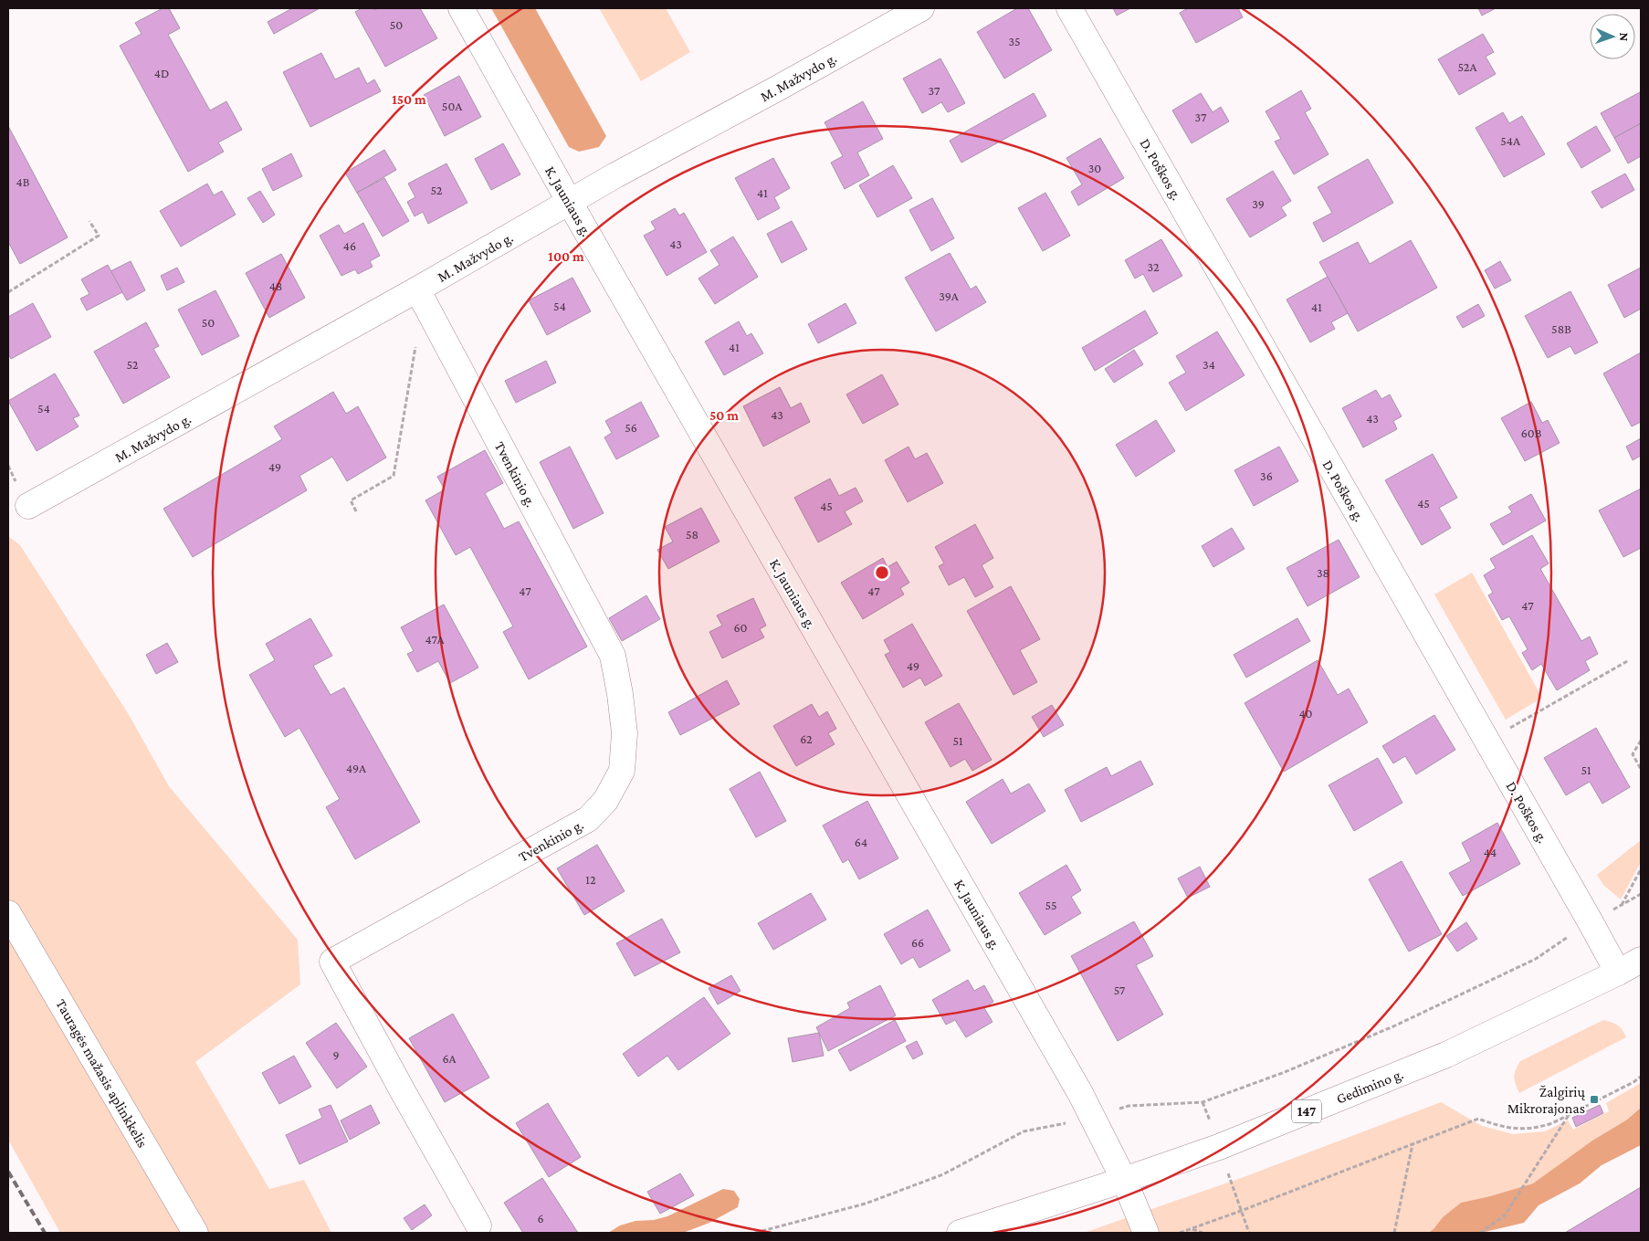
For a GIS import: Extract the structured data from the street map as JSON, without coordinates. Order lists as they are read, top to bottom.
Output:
{
  "streets": {
    "street": [
      "M. Mažvydo g.",
      "D. Poškos g.",
      "K. Jauniaus g.",
      "Tvenkinio g.",
      "Tauragės mažasis aplinkkelis",
      "Gedimino g.",
      "147"
    ]
  },
  "crossings": [
    ["M. Mažvydo g.", "K. Jauniaus g."],
    ["M. Mažvydo g.", "Tvenkinio g."],
    ["D. Poškos g.", "Gedimino g."],
    ["K. Jauniaus g.", "Gedimino g."]
  ],
  "places": {
    "transit": ["Žalgirių Mikrorajonas"]
  },
  "house_numbers": [
    "50",
    "35",
    "52A",
    "4D",
    "37",
    "50A",
    "37",
    "54A",
    "30",
    "4B",
    "52",
    "41",
    "39",
    "43",
    "46",
    "32",
    "48",
    "39A",
    "54",
    "41",
    "50",
    "58B",
    "41",
    "52",
    "34",
    "54",
    "43",
    "43",
    "56",
    "60B",
    "49",
    "36",
    "45",
    "45",
    "58",
    "38",
    "47",
    "47",
    "47",
    "60",
    "47A",
    "49",
    "40",
    "62",
    "51",
    "49A",
    "51",
    "64",
    "44",
    "12",
    "55",
    "66",
    "57",
    "9",
    "6A",
    "6"
  ],
  "north": "right",
  "rings": ["150 m", "100 m", "50 m"]
}
